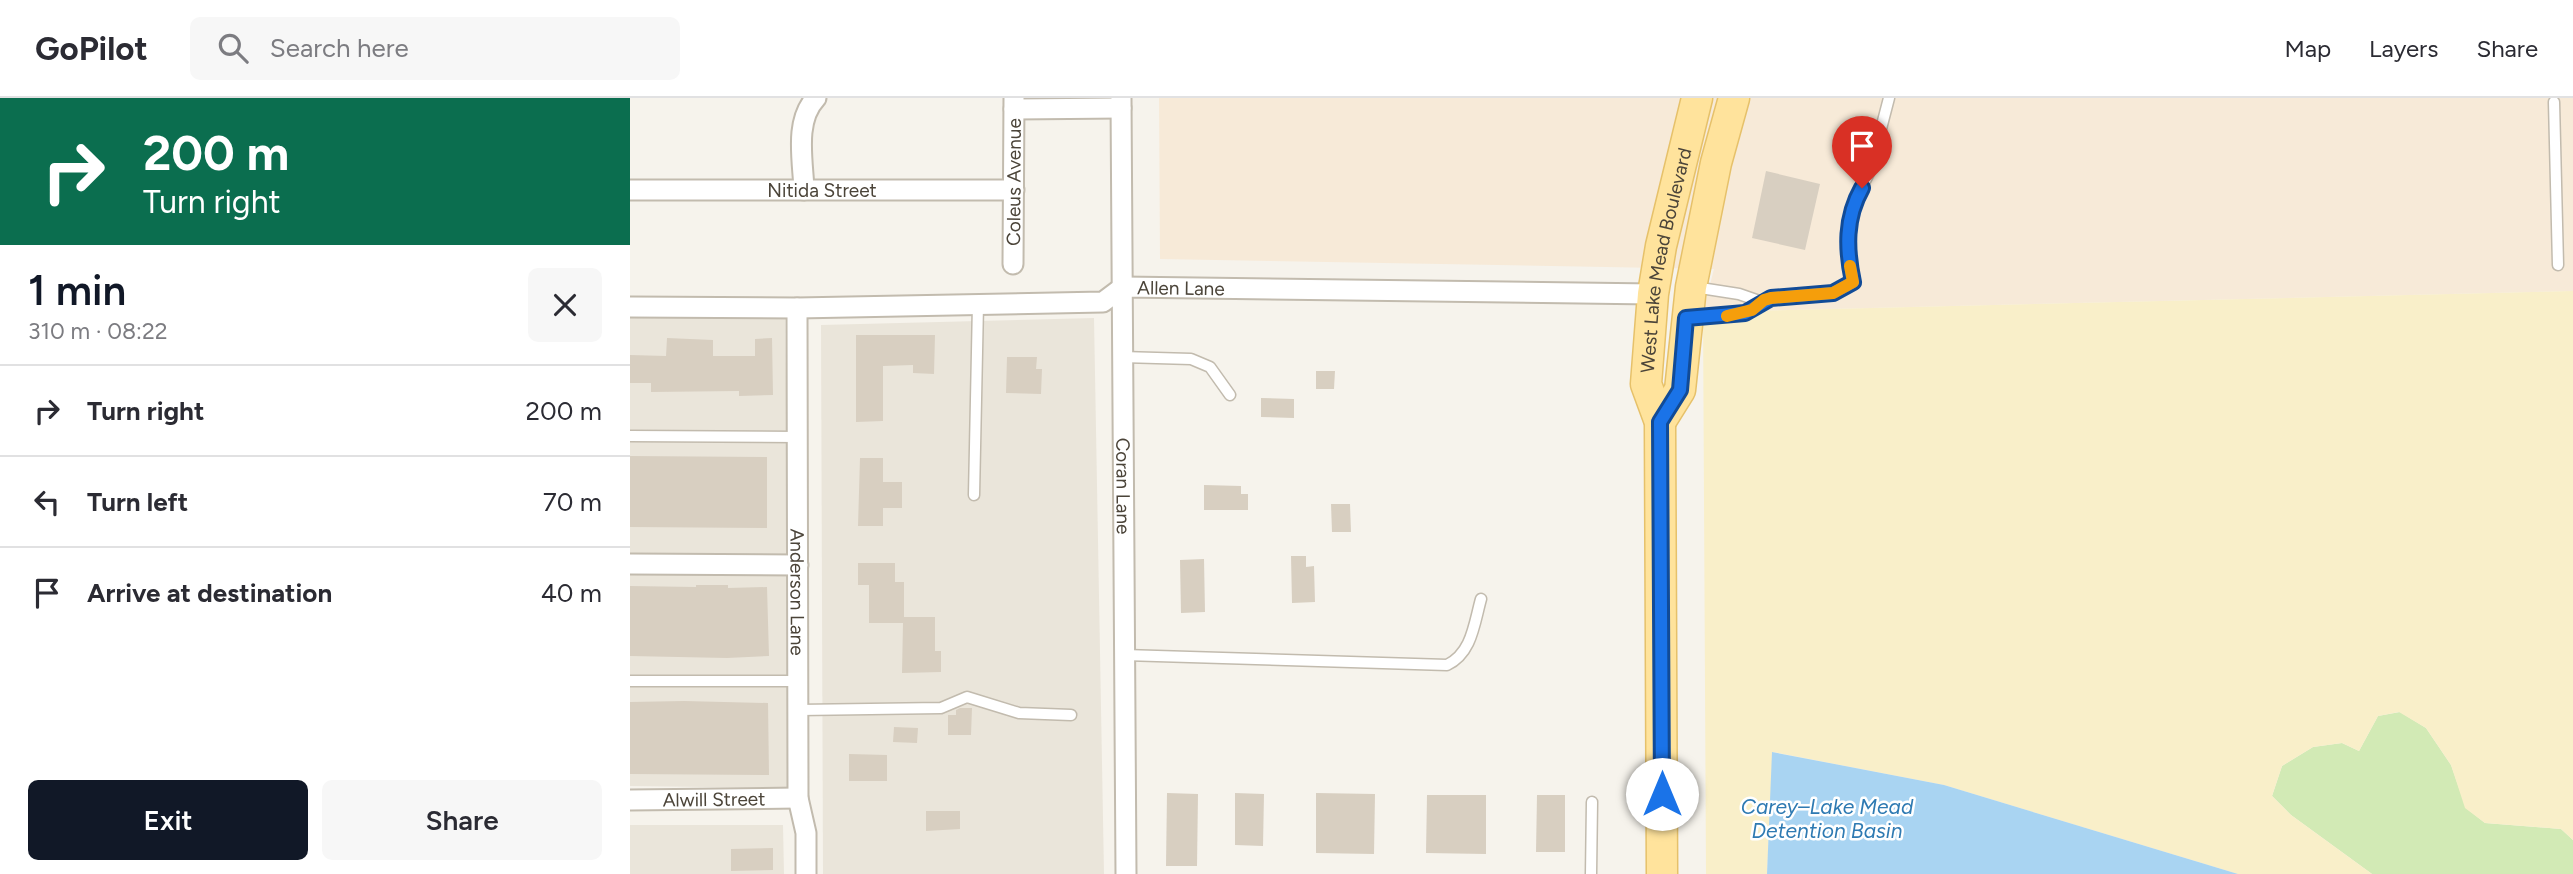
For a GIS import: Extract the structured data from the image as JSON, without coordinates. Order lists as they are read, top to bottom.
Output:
{
  "streets": {
    "main road": ["West Lake Mead Boulevard"],
    "street": [
      "Coleus Avenue",
      "Nitida Street",
      "Allen Lane",
      "Coran Lane",
      "Anderson Lane",
      "Alwill Street"
    ]
  },
  "crossings": [
    ["Coleus Avenue", "Nitida Street"],
    ["West Lake Mead Boulevard", "Allen Lane"],
    ["Allen Lane", "Coran Lane"],
    ["Allen Lane", "Anderson Lane"],
    ["Anderson Lane", "Alwill Street"]
  ],
  "water": ["Carey–Lake Mead Detention Basin"],
  "page": {
    "header": "GoPilot",
    "search": "Search here",
    "nav": ["Map", "Layers", "Share"],
    "turn": ["200 m", "Turn right"],
    "heading": ["1 min", "310 m · 08:22"],
    "list": [
      {
        "name": "Turn right",
        "value": "200 m"
      },
      {
        "name": "Turn left",
        "value": "70 m"
      },
      {
        "name": "Arrive at destination",
        "value": "40 m"
      }
    ],
    "buttons": ["Exit", "Share"]
  }
}
